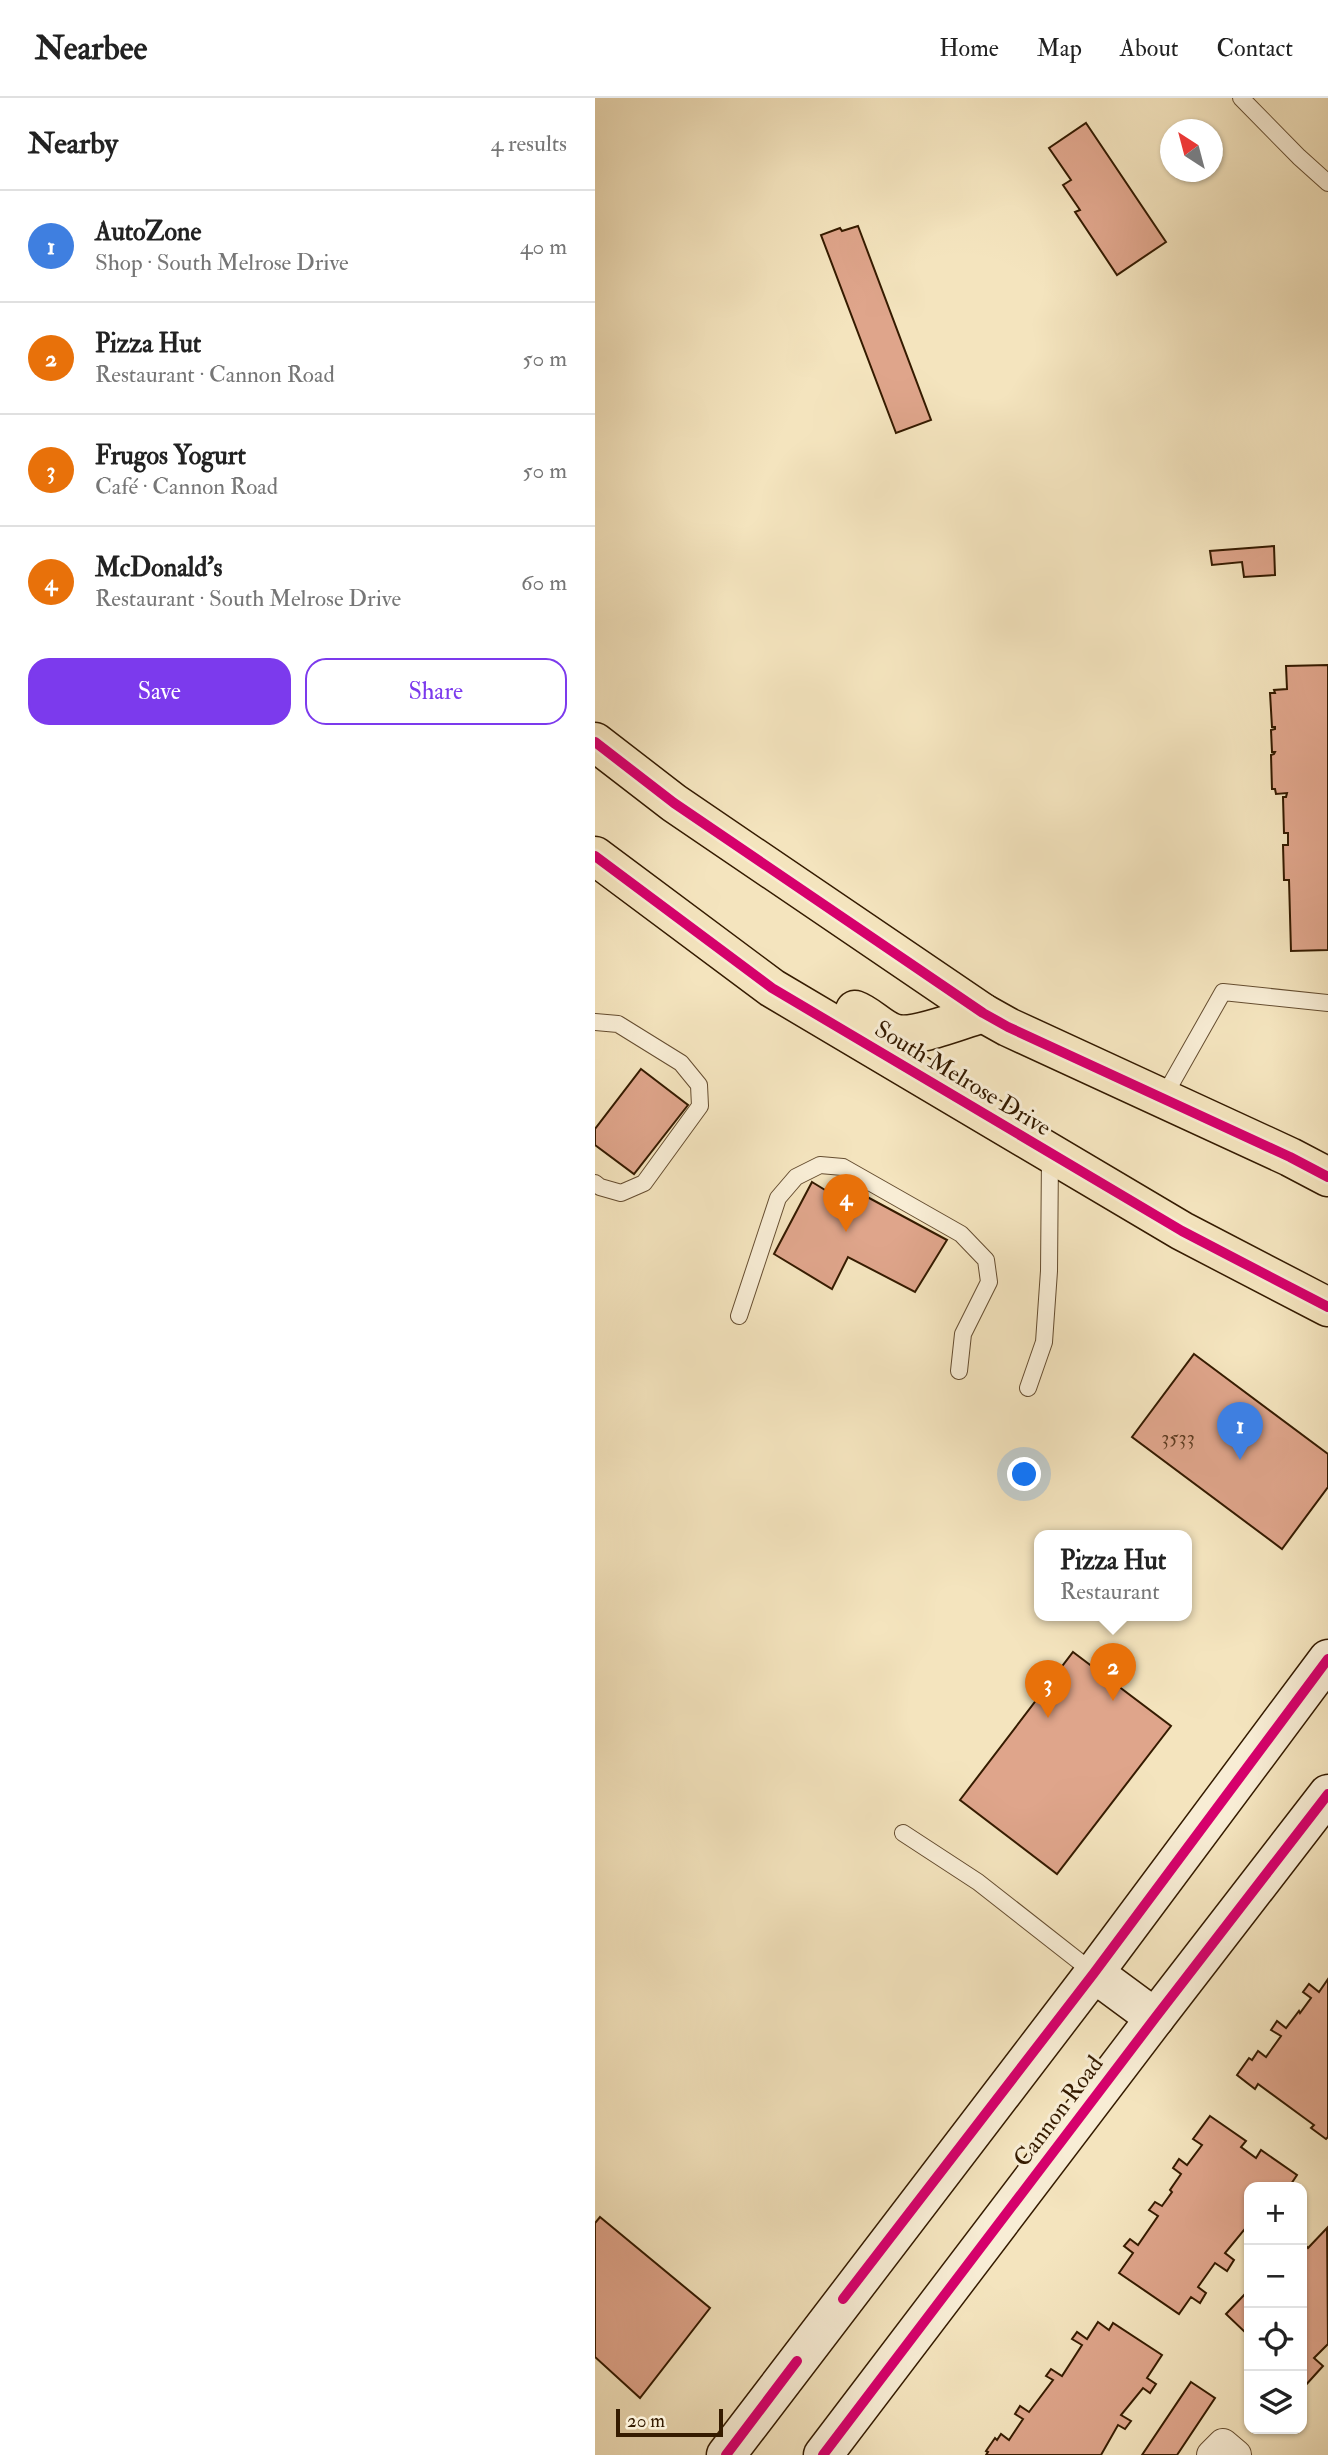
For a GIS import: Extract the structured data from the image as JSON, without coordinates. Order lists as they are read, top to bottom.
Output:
{
  "streets": {
    "main road": ["South Melrose Drive", "Cannon Road"]
  },
  "house_numbers": ["3533"],
  "scale_bar": "20 m",
  "north": "top left",
  "page": {
    "header": "Nearbee",
    "nav": [
      "Home",
      "Map",
      "About",
      "Contact"
    ],
    "heading": ["Nearby", "4 results"],
    "list": [
      {
        "mark": "1",
        "name": "AutoZone",
        "note": "Shop · South Melrose Drive",
        "value": "40 m"
      },
      {
        "mark": "2",
        "name": "Pizza Hut",
        "note": "Restaurant · Cannon Road",
        "value": "50 m"
      },
      {
        "mark": "3",
        "name": "Frugos Yogurt",
        "note": "Café · Cannon Road",
        "value": "50 m"
      },
      {
        "mark": "4",
        "name": "McDonald's",
        "note": "Restaurant · South Melrose Drive",
        "value": "60 m"
      }
    ],
    "buttons": ["Save", "Share"],
    "pins": [
      "4",
      "1",
      "2",
      "3"
    ],
    "popup": ["Pizza Hut", "Restaurant"],
    "map_buttons": ["+", "−"],
    "scale": "20 m"
  }
}
